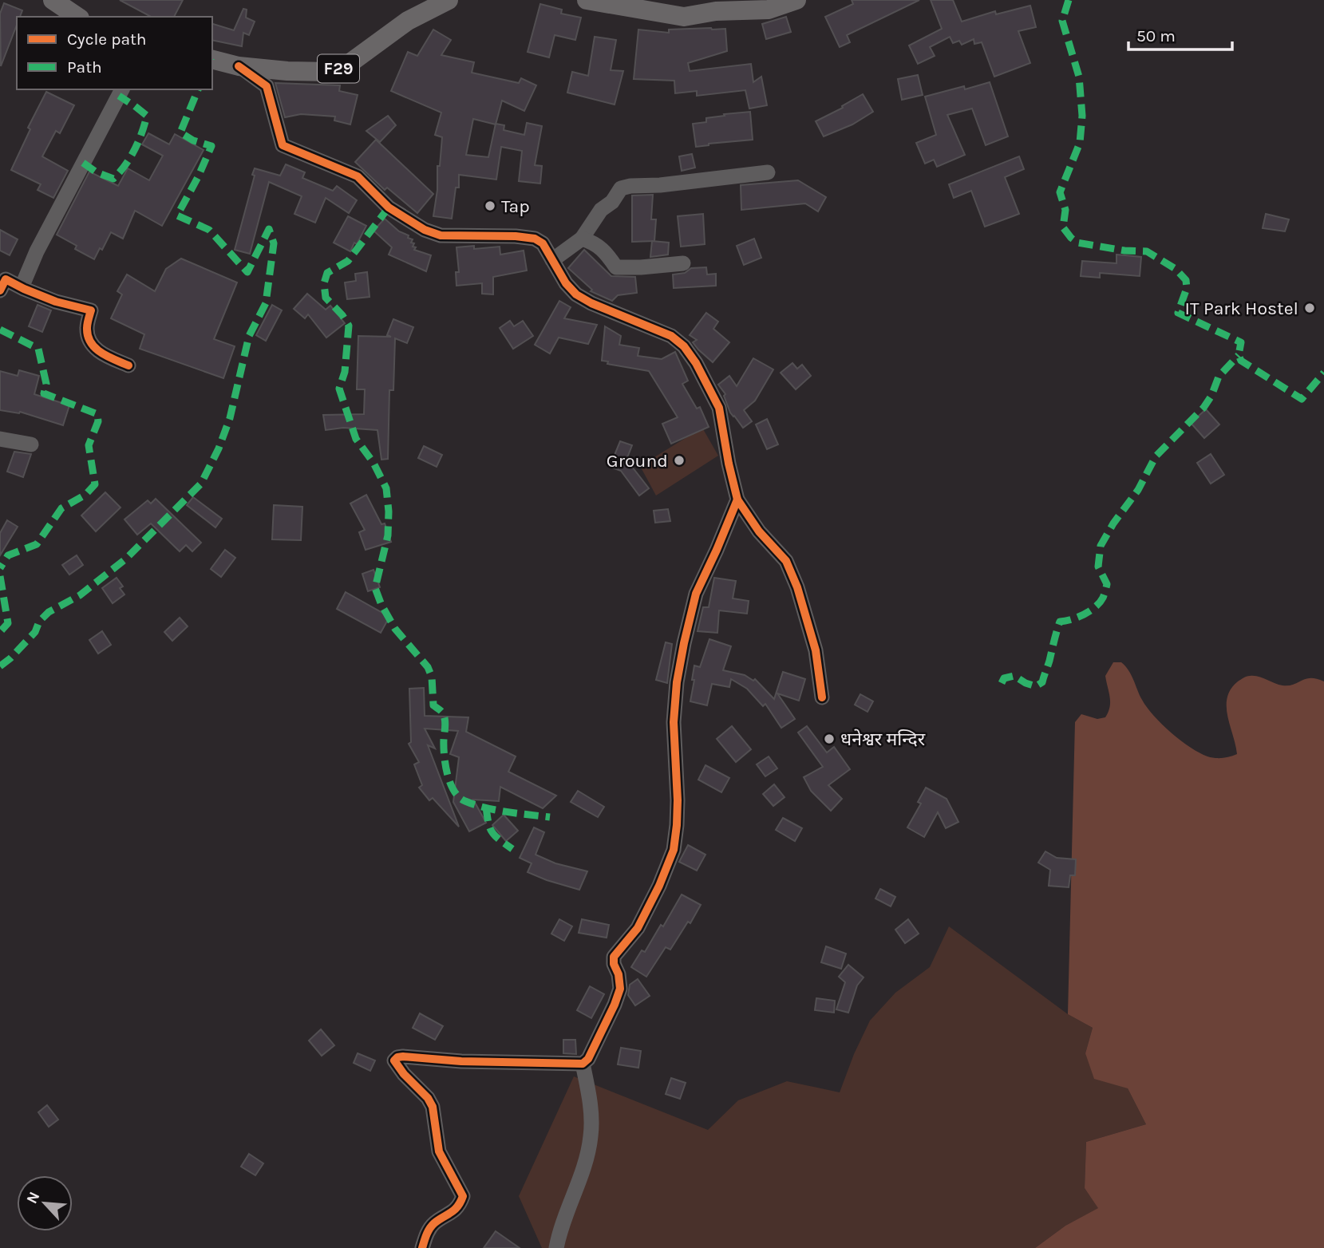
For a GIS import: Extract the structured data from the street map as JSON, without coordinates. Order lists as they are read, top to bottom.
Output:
{
  "streets": {
    "main road": ["F29"]
  },
  "places": [
    "Tap",
    "IT Park Hostel",
    "Ground",
    "धनेश्वर मन्दिर"
  ],
  "legend": ["Cycle path", "Path"],
  "scale_bar": "50 m",
  "north": "top left"
}
